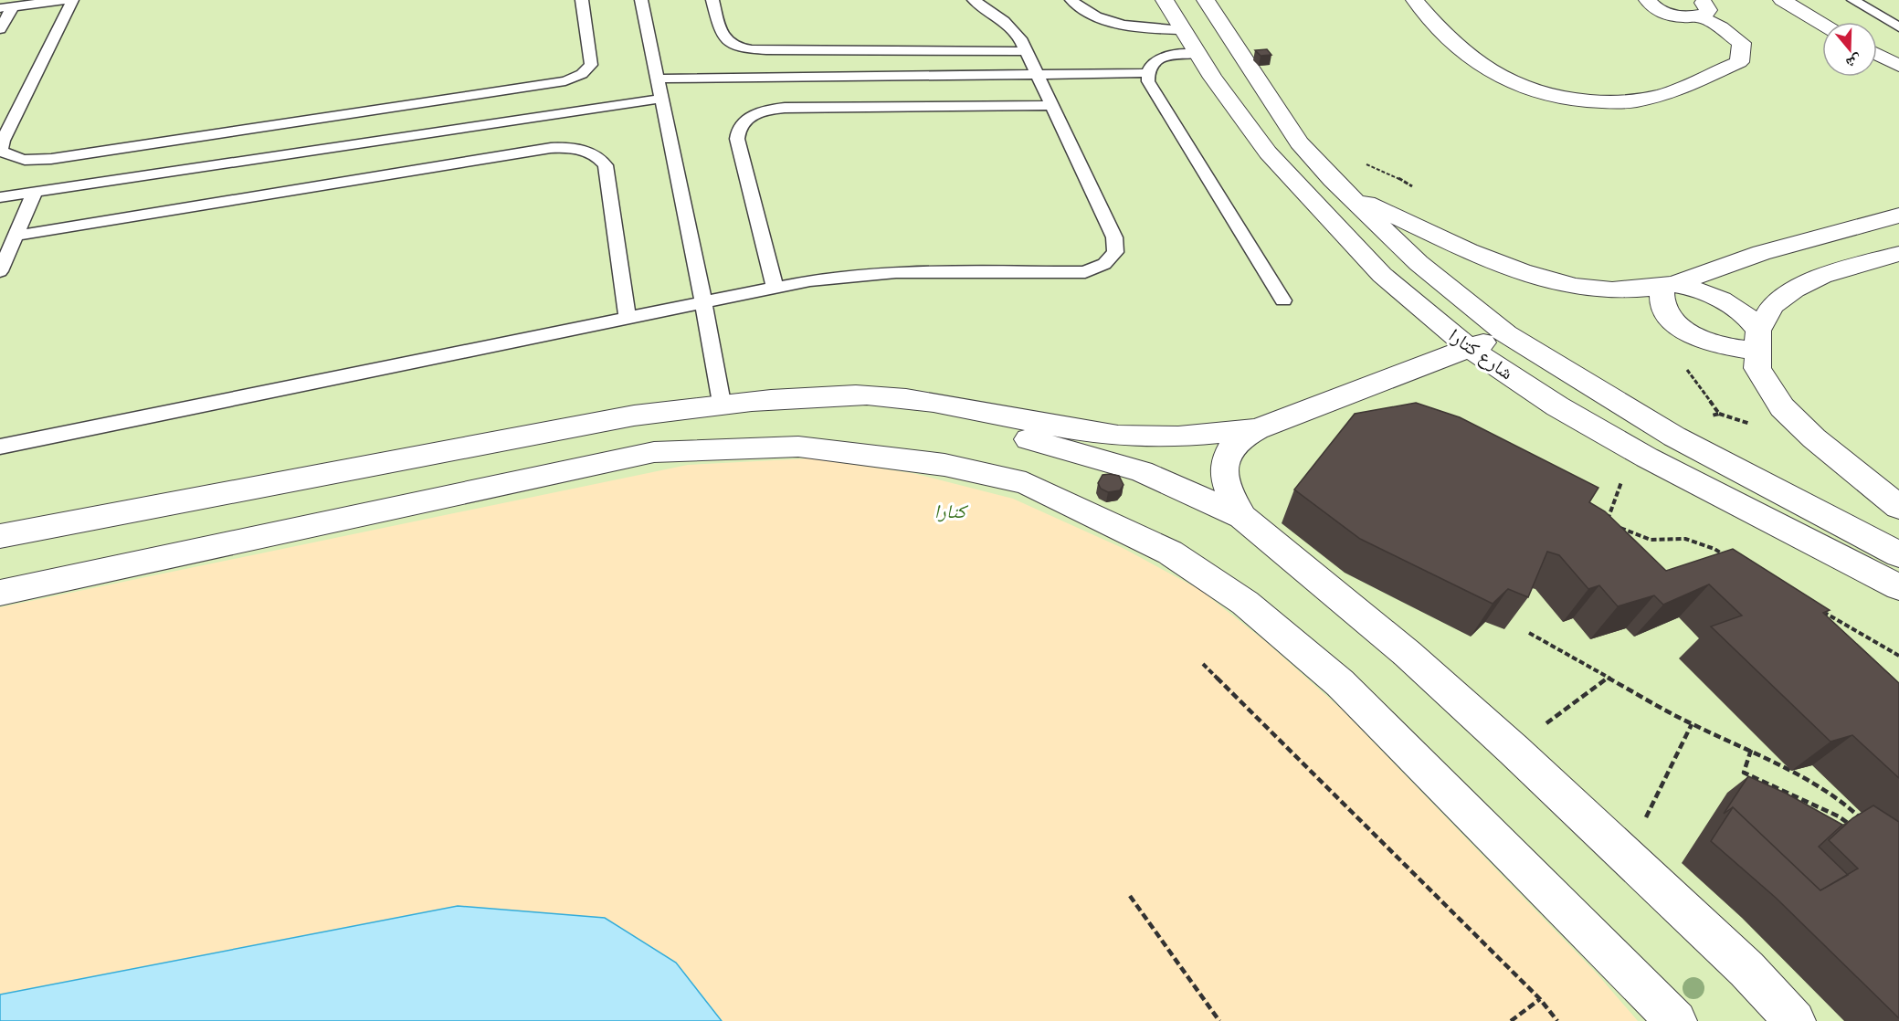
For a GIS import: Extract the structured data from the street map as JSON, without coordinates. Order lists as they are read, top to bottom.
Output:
{
  "streets": {
    "street": ["شارع كتارا"]
  },
  "parks": ["كتارا"],
  "north": "bottom"
}
